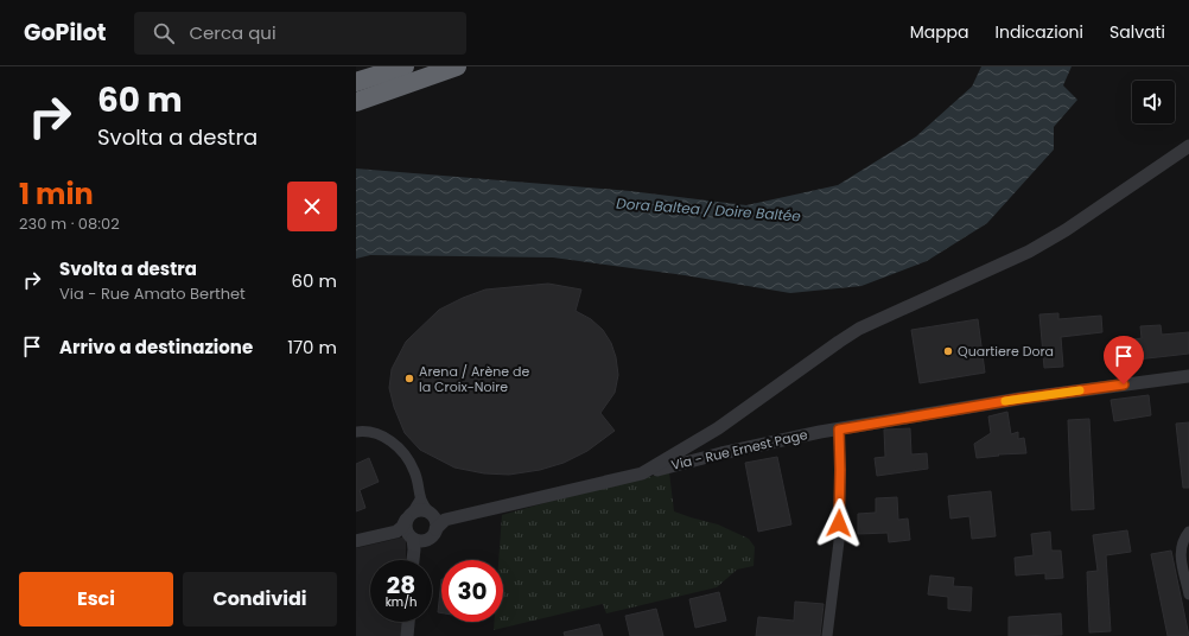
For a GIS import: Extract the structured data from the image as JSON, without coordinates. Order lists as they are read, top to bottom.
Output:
{
  "streets": {
    "street": ["Via - Rue Ernest Page"]
  },
  "water": ["Dora Baltea / Doire Baltée"],
  "places": ["Quartiere Dora", "Arena / Arène de la Croix-Noire"],
  "page": {
    "header": "GoPilot",
    "search": "Cerca qui",
    "nav": ["Mappa", "Indicazioni", "Salvati"],
    "turn": ["60 m", "Svolta a destra"],
    "heading": ["1 min", "230 m · 08:02"],
    "list": [
      {
        "name": "Svolta a destra",
        "note": "Via - Rue Amato Berthet",
        "value": "60 m"
      },
      {
        "name": "Arrivo a destinazione",
        "value": "170 m"
      }
    ],
    "speed": "28 km/h",
    "limit": "30",
    "buttons": ["Esci", "Condividi"]
  }
}
